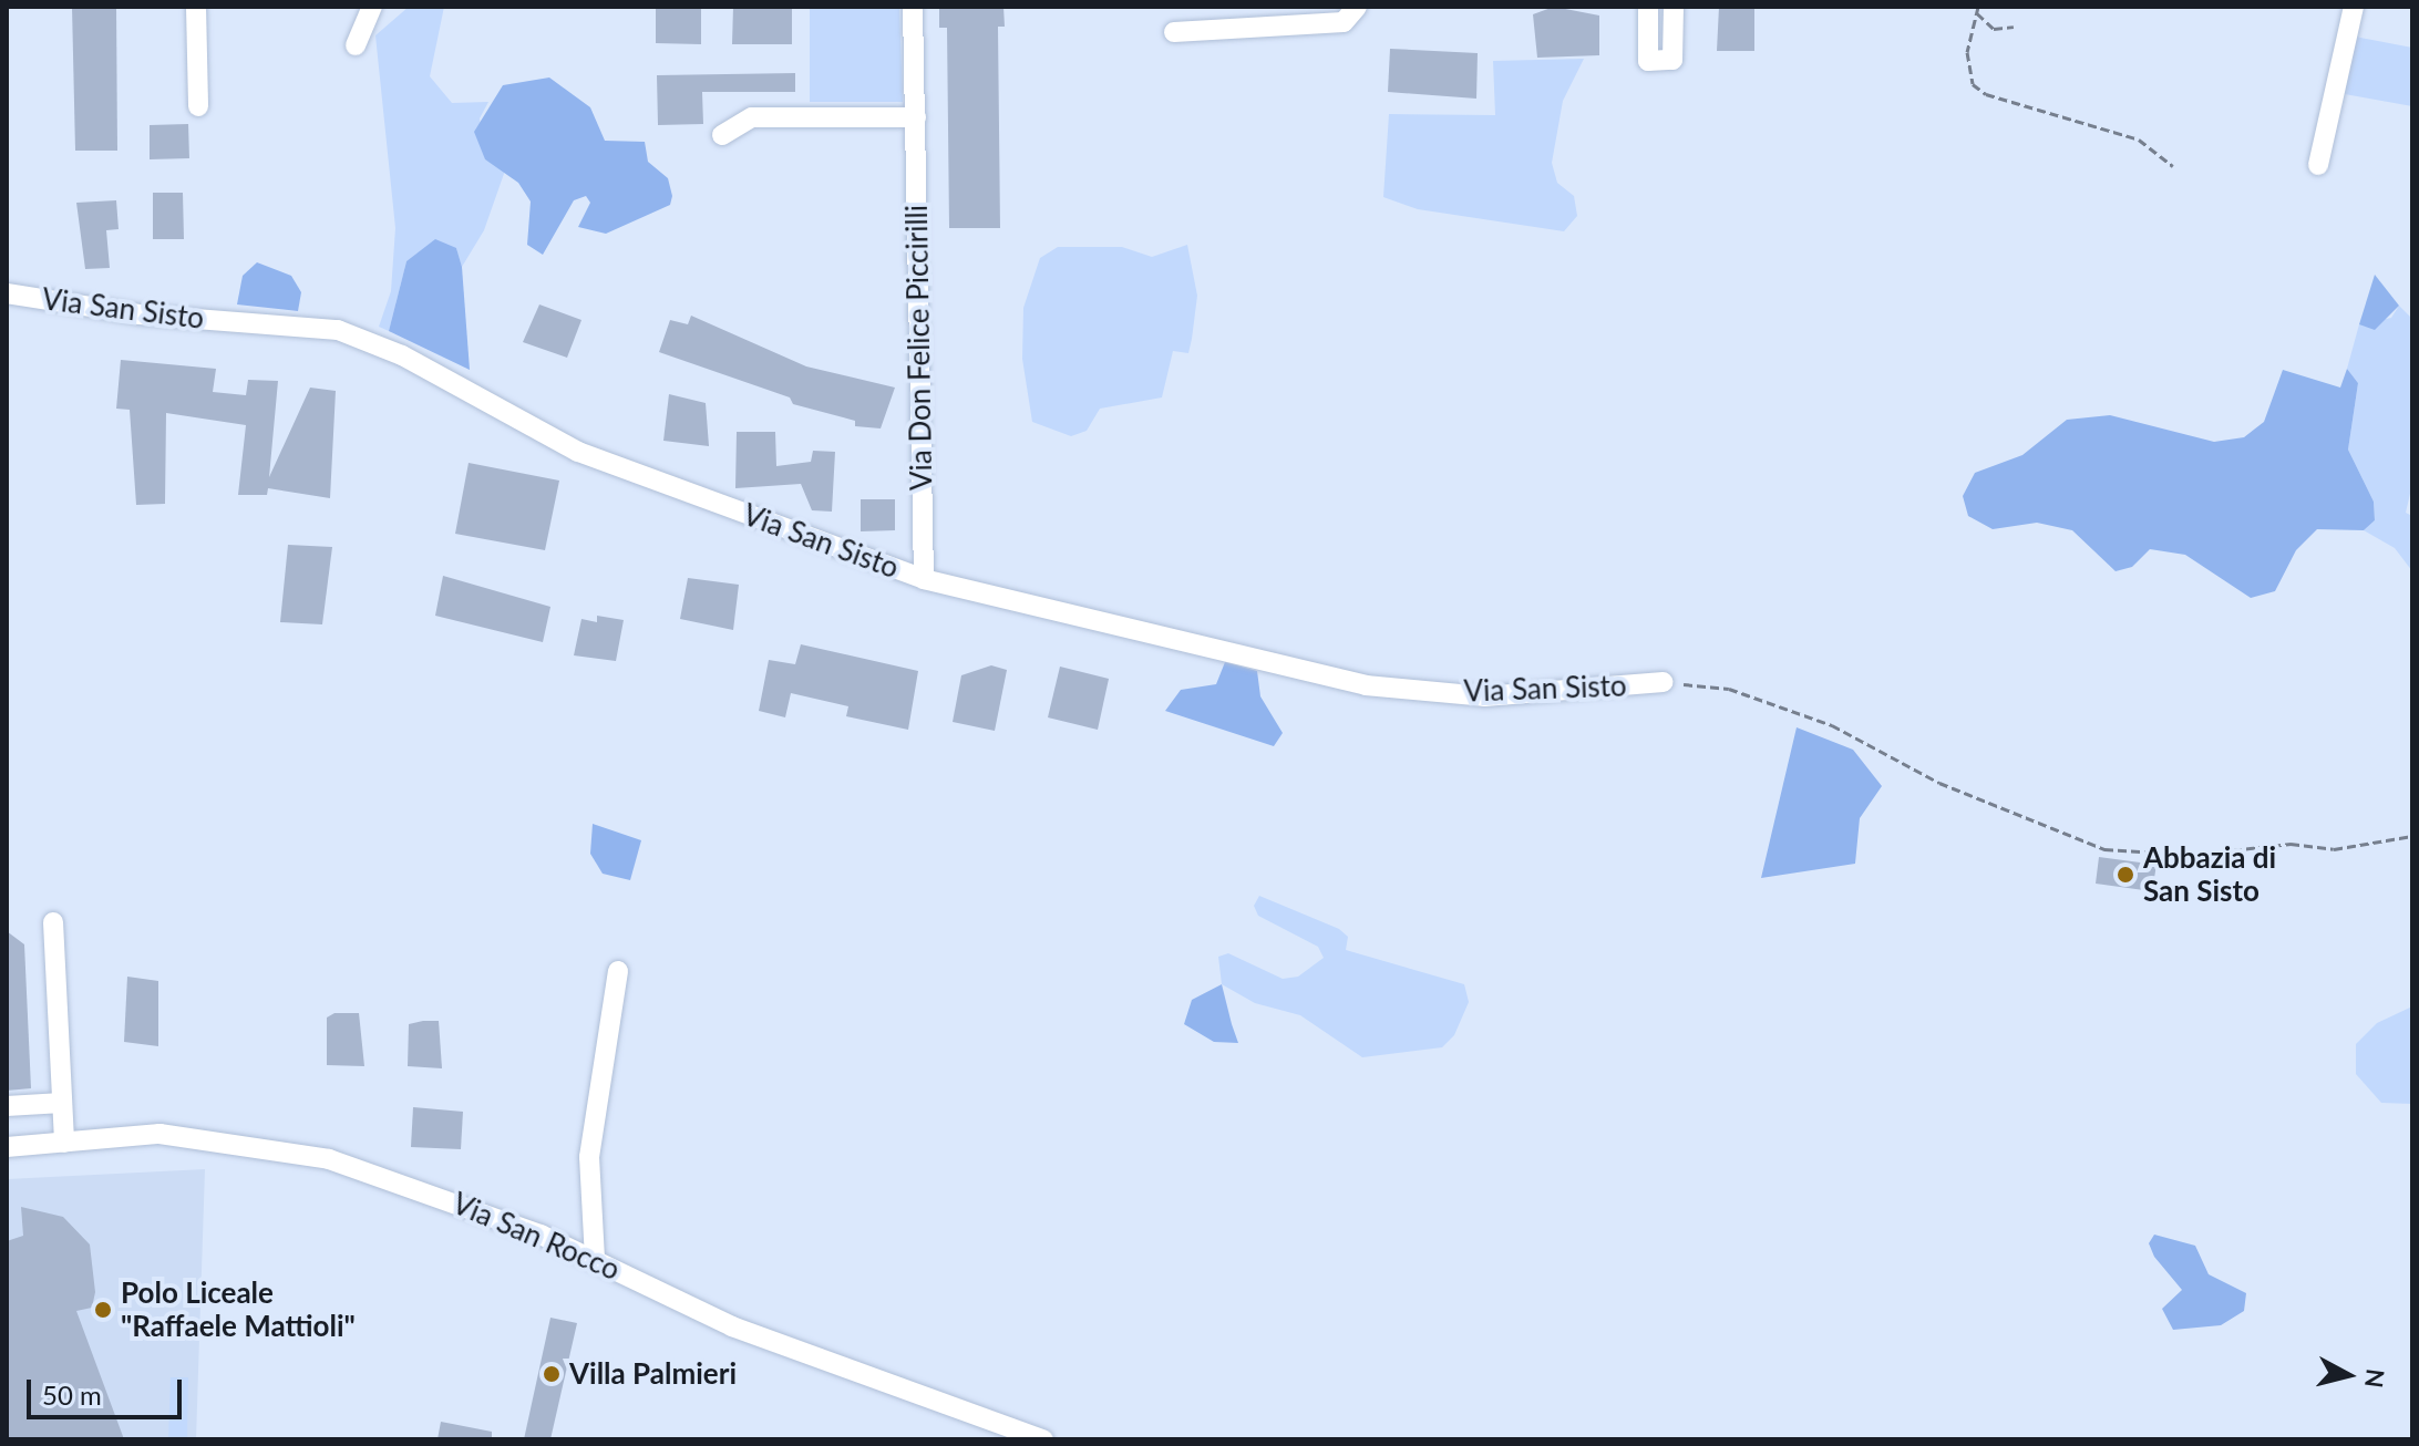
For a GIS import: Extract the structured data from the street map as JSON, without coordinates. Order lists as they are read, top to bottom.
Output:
{
  "streets": {
    "street": ["Via San Sisto", "Via Don Felice Piccirilli", "Via San Rocco"]
  },
  "crossings": [
    ["Via San Sisto", "Via Don Felice Piccirilli"]
  ],
  "places": ["Abbazia di San Sisto", "Polo Liceale \"Raffaele Mattioli\"", "Villa Palmieri"],
  "scale_bar": "50 m",
  "north": "right"
}
